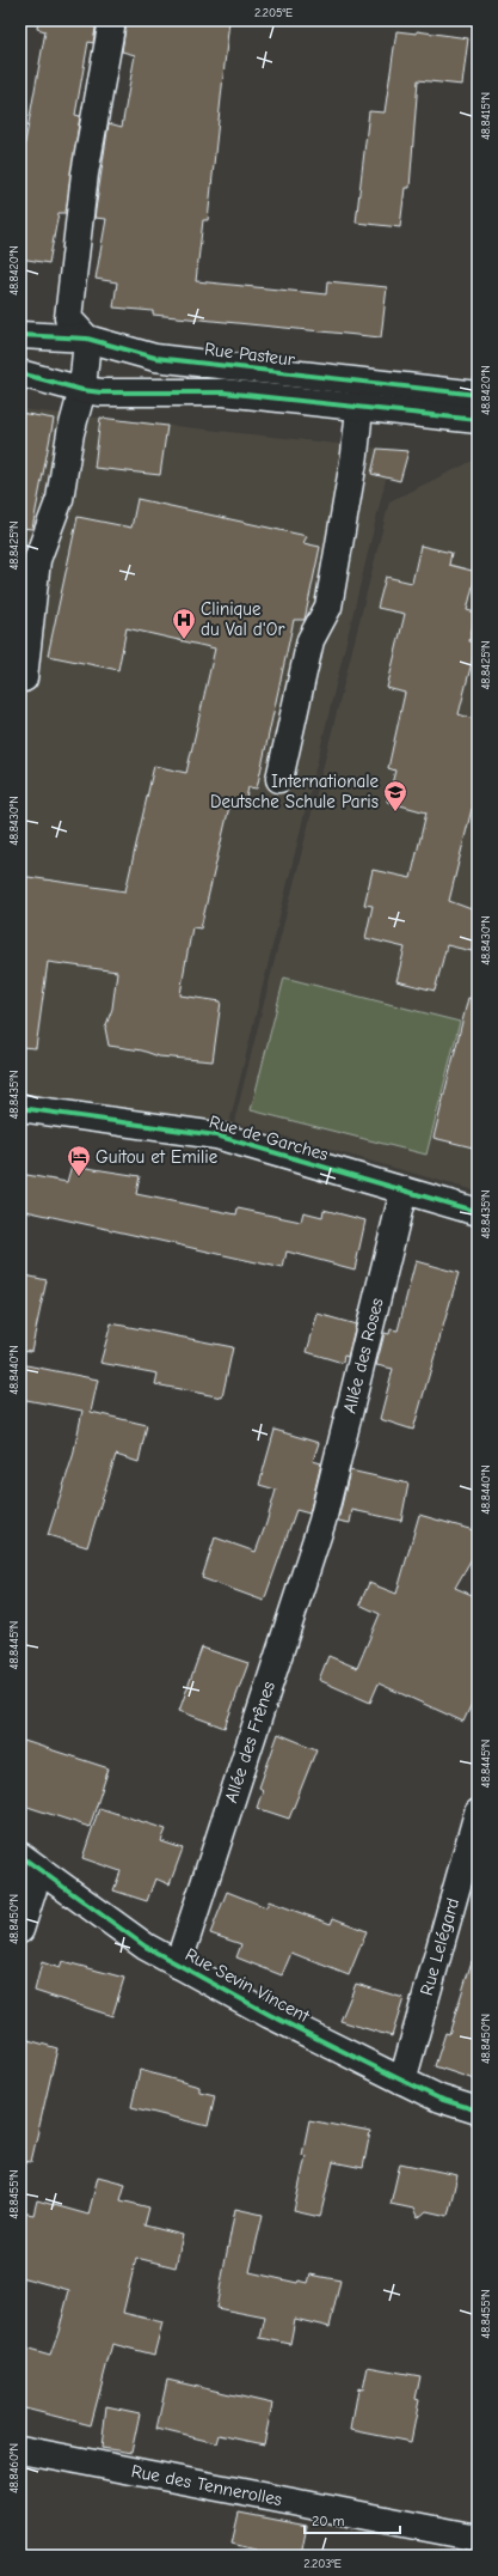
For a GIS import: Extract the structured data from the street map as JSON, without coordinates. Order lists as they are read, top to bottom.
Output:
{
  "streets": {
    "street": [
      "Rue Pasteur",
      "Rue de Garches",
      "Allée des Roses",
      "Allée des Frênes",
      "Rue Lelégard",
      "Rue Sevin Vincent",
      "Rue des Tennerolles"
    ]
  },
  "crossings": [
    ["Rue de Garches", "Allée des Roses"],
    ["Allée des Roses", "Allée des Frênes"],
    ["Allée des Frênes", "Rue Sevin Vincent"],
    ["Rue Lelégard", "Rue Sevin Vincent"]
  ],
  "places": {
    "hospital": ["Clinique du Val d'Or"],
    "school or university": ["Internationale Deutsche Schule Paris"],
    "hotel": ["Guitou et Emilie"]
  },
  "scale_bar": "20 m",
  "coordinates": [
    "2.205°E",
    "48.8415°N",
    "48.8420°N",
    "48.8425°N",
    "48.8430°N",
    "48.8435°N",
    "48.8440°N",
    "48.8445°N",
    "48.8450°N",
    "48.8455°N",
    "48.8460°N",
    "2.203°E"
  ]
}
